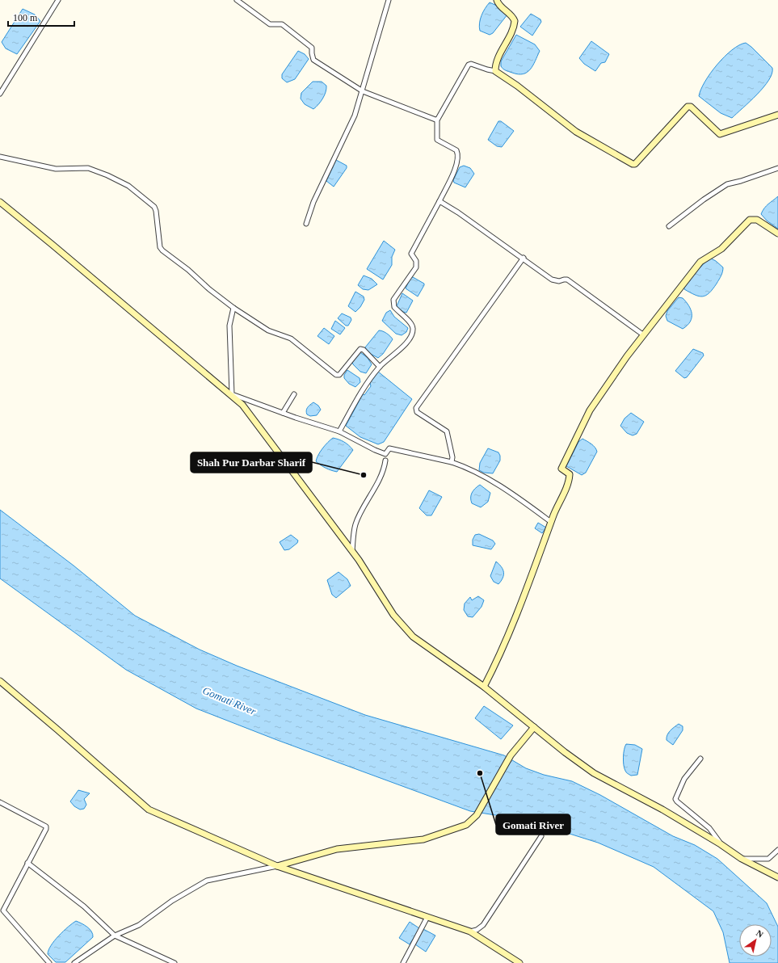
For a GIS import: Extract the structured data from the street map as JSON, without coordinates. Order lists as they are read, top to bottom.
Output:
{
  "water": ["Gomati River"],
  "places": ["Shah Pur Darbar Sharif", "Gomati River"],
  "scale_bar": "100 m",
  "north": "top right"
}
